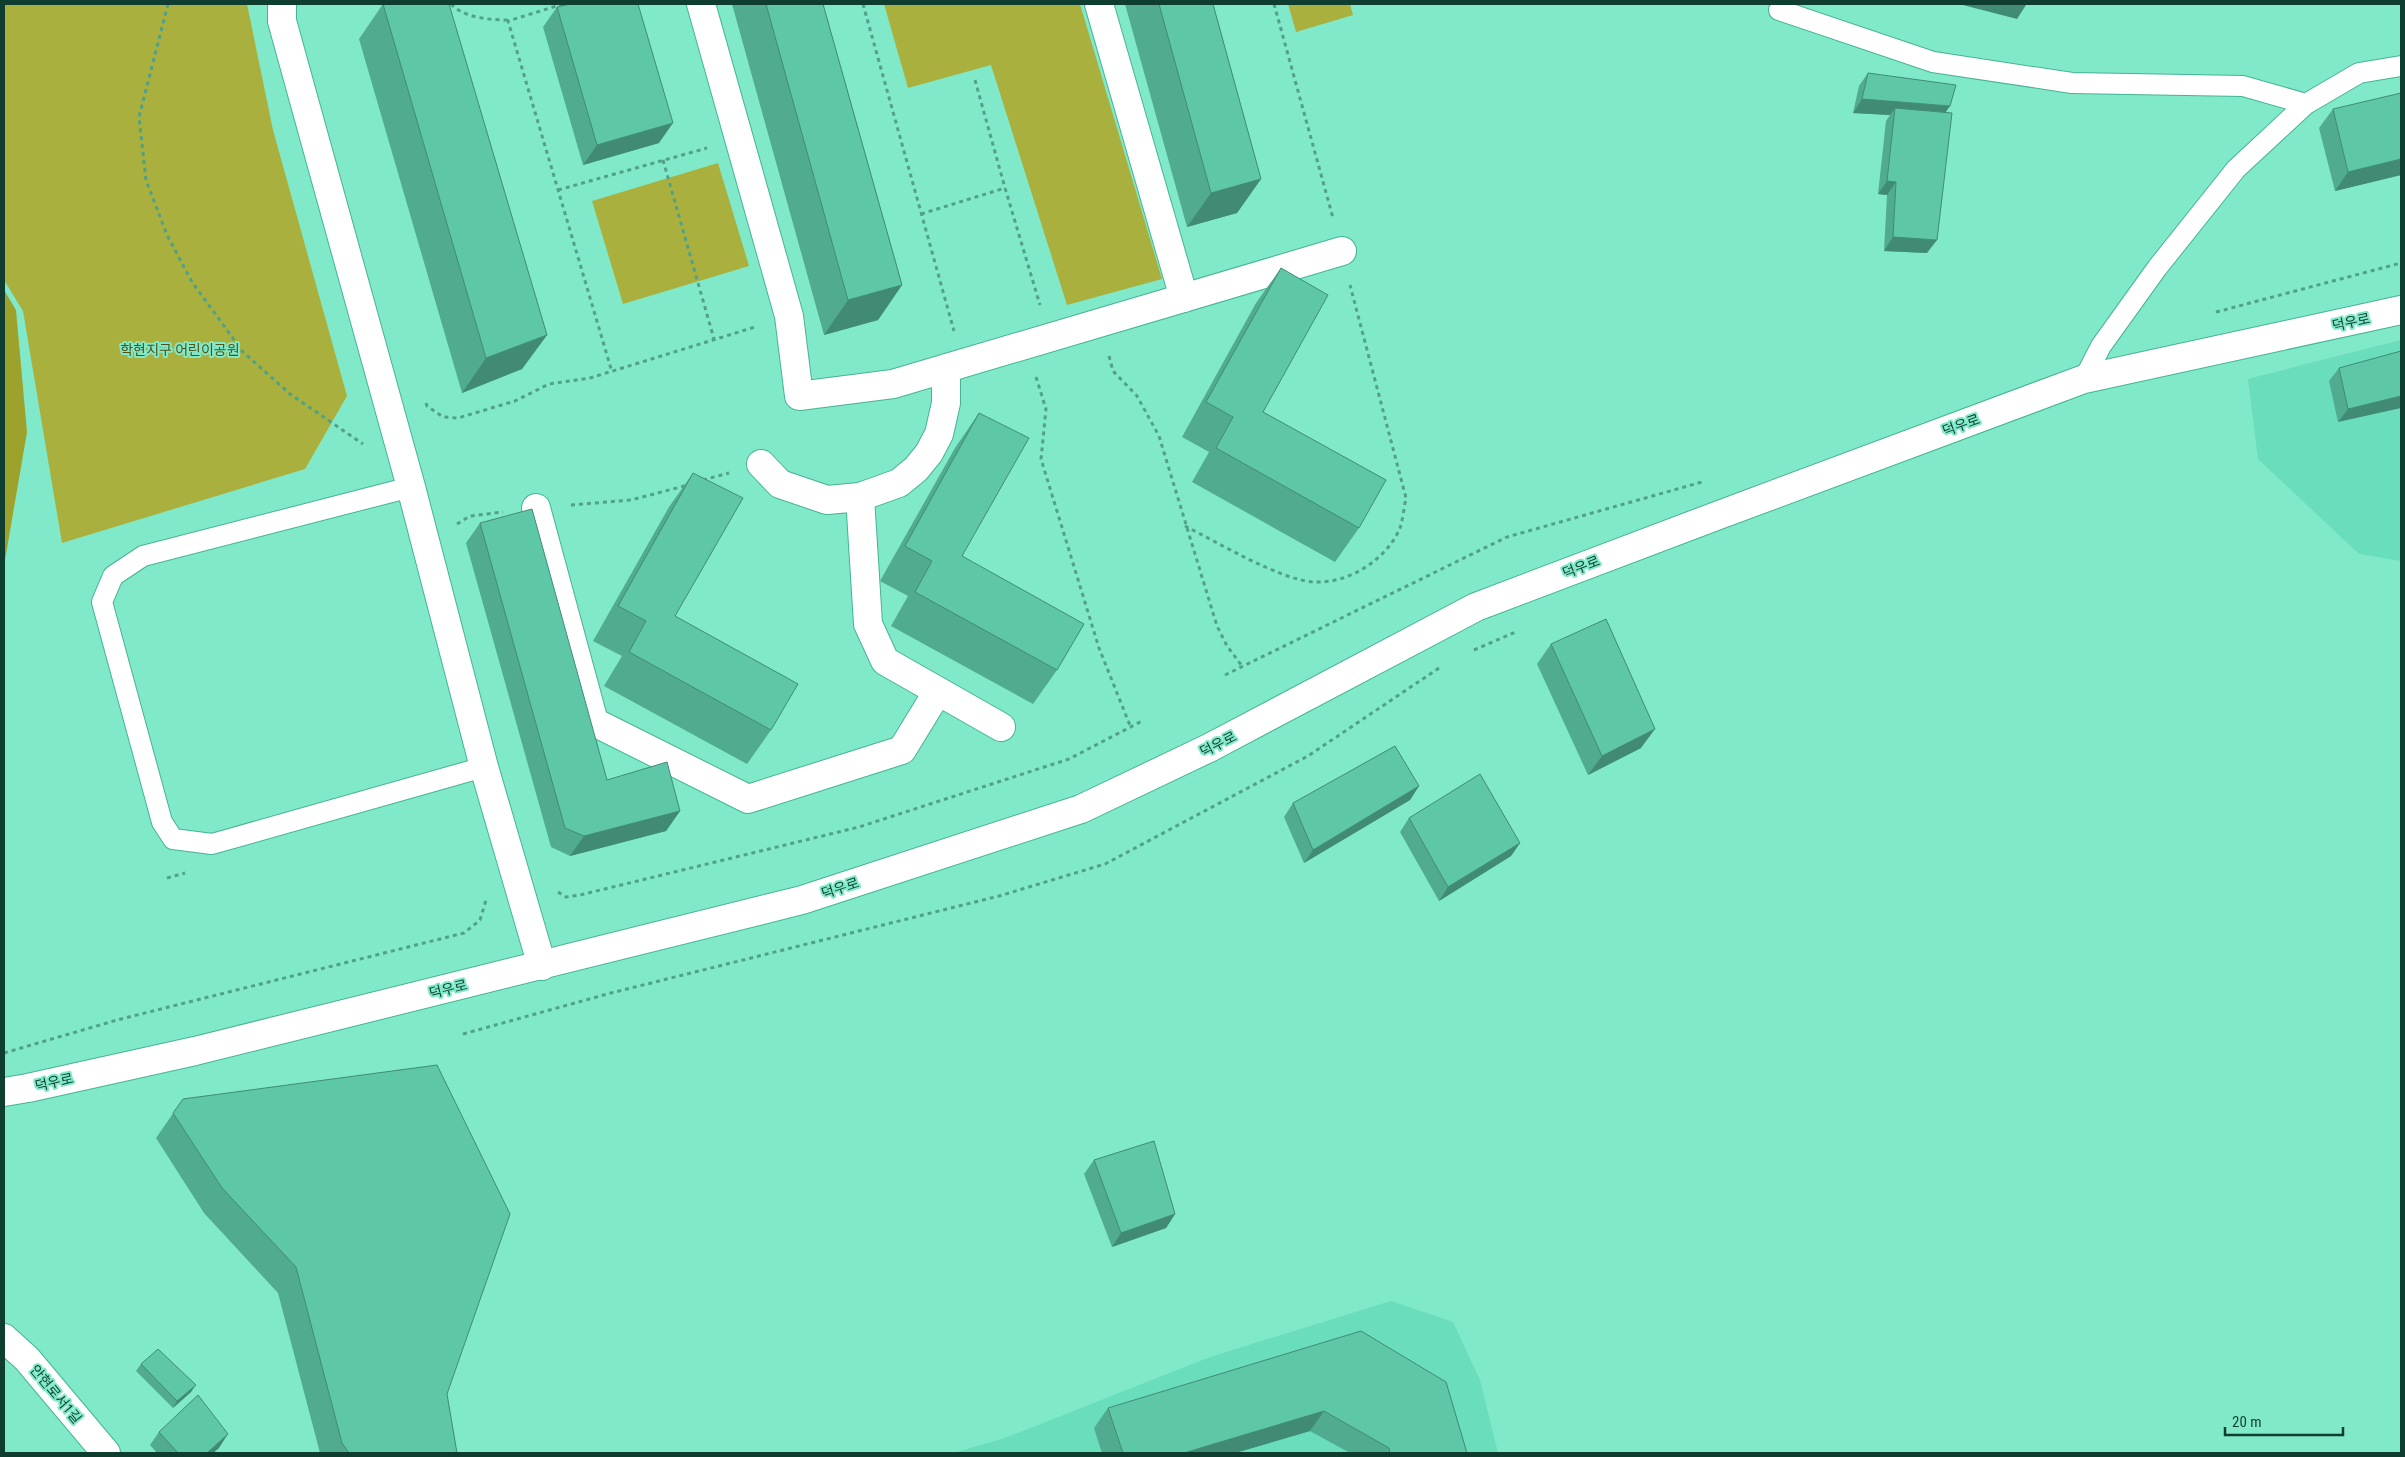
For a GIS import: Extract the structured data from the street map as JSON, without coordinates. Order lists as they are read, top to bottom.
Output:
{
  "streets": {
    "street": ["덕우로", "안현로서1길"]
  },
  "parks": ["학현지구 어린이공원"],
  "scale_bar": "20 m"
}
